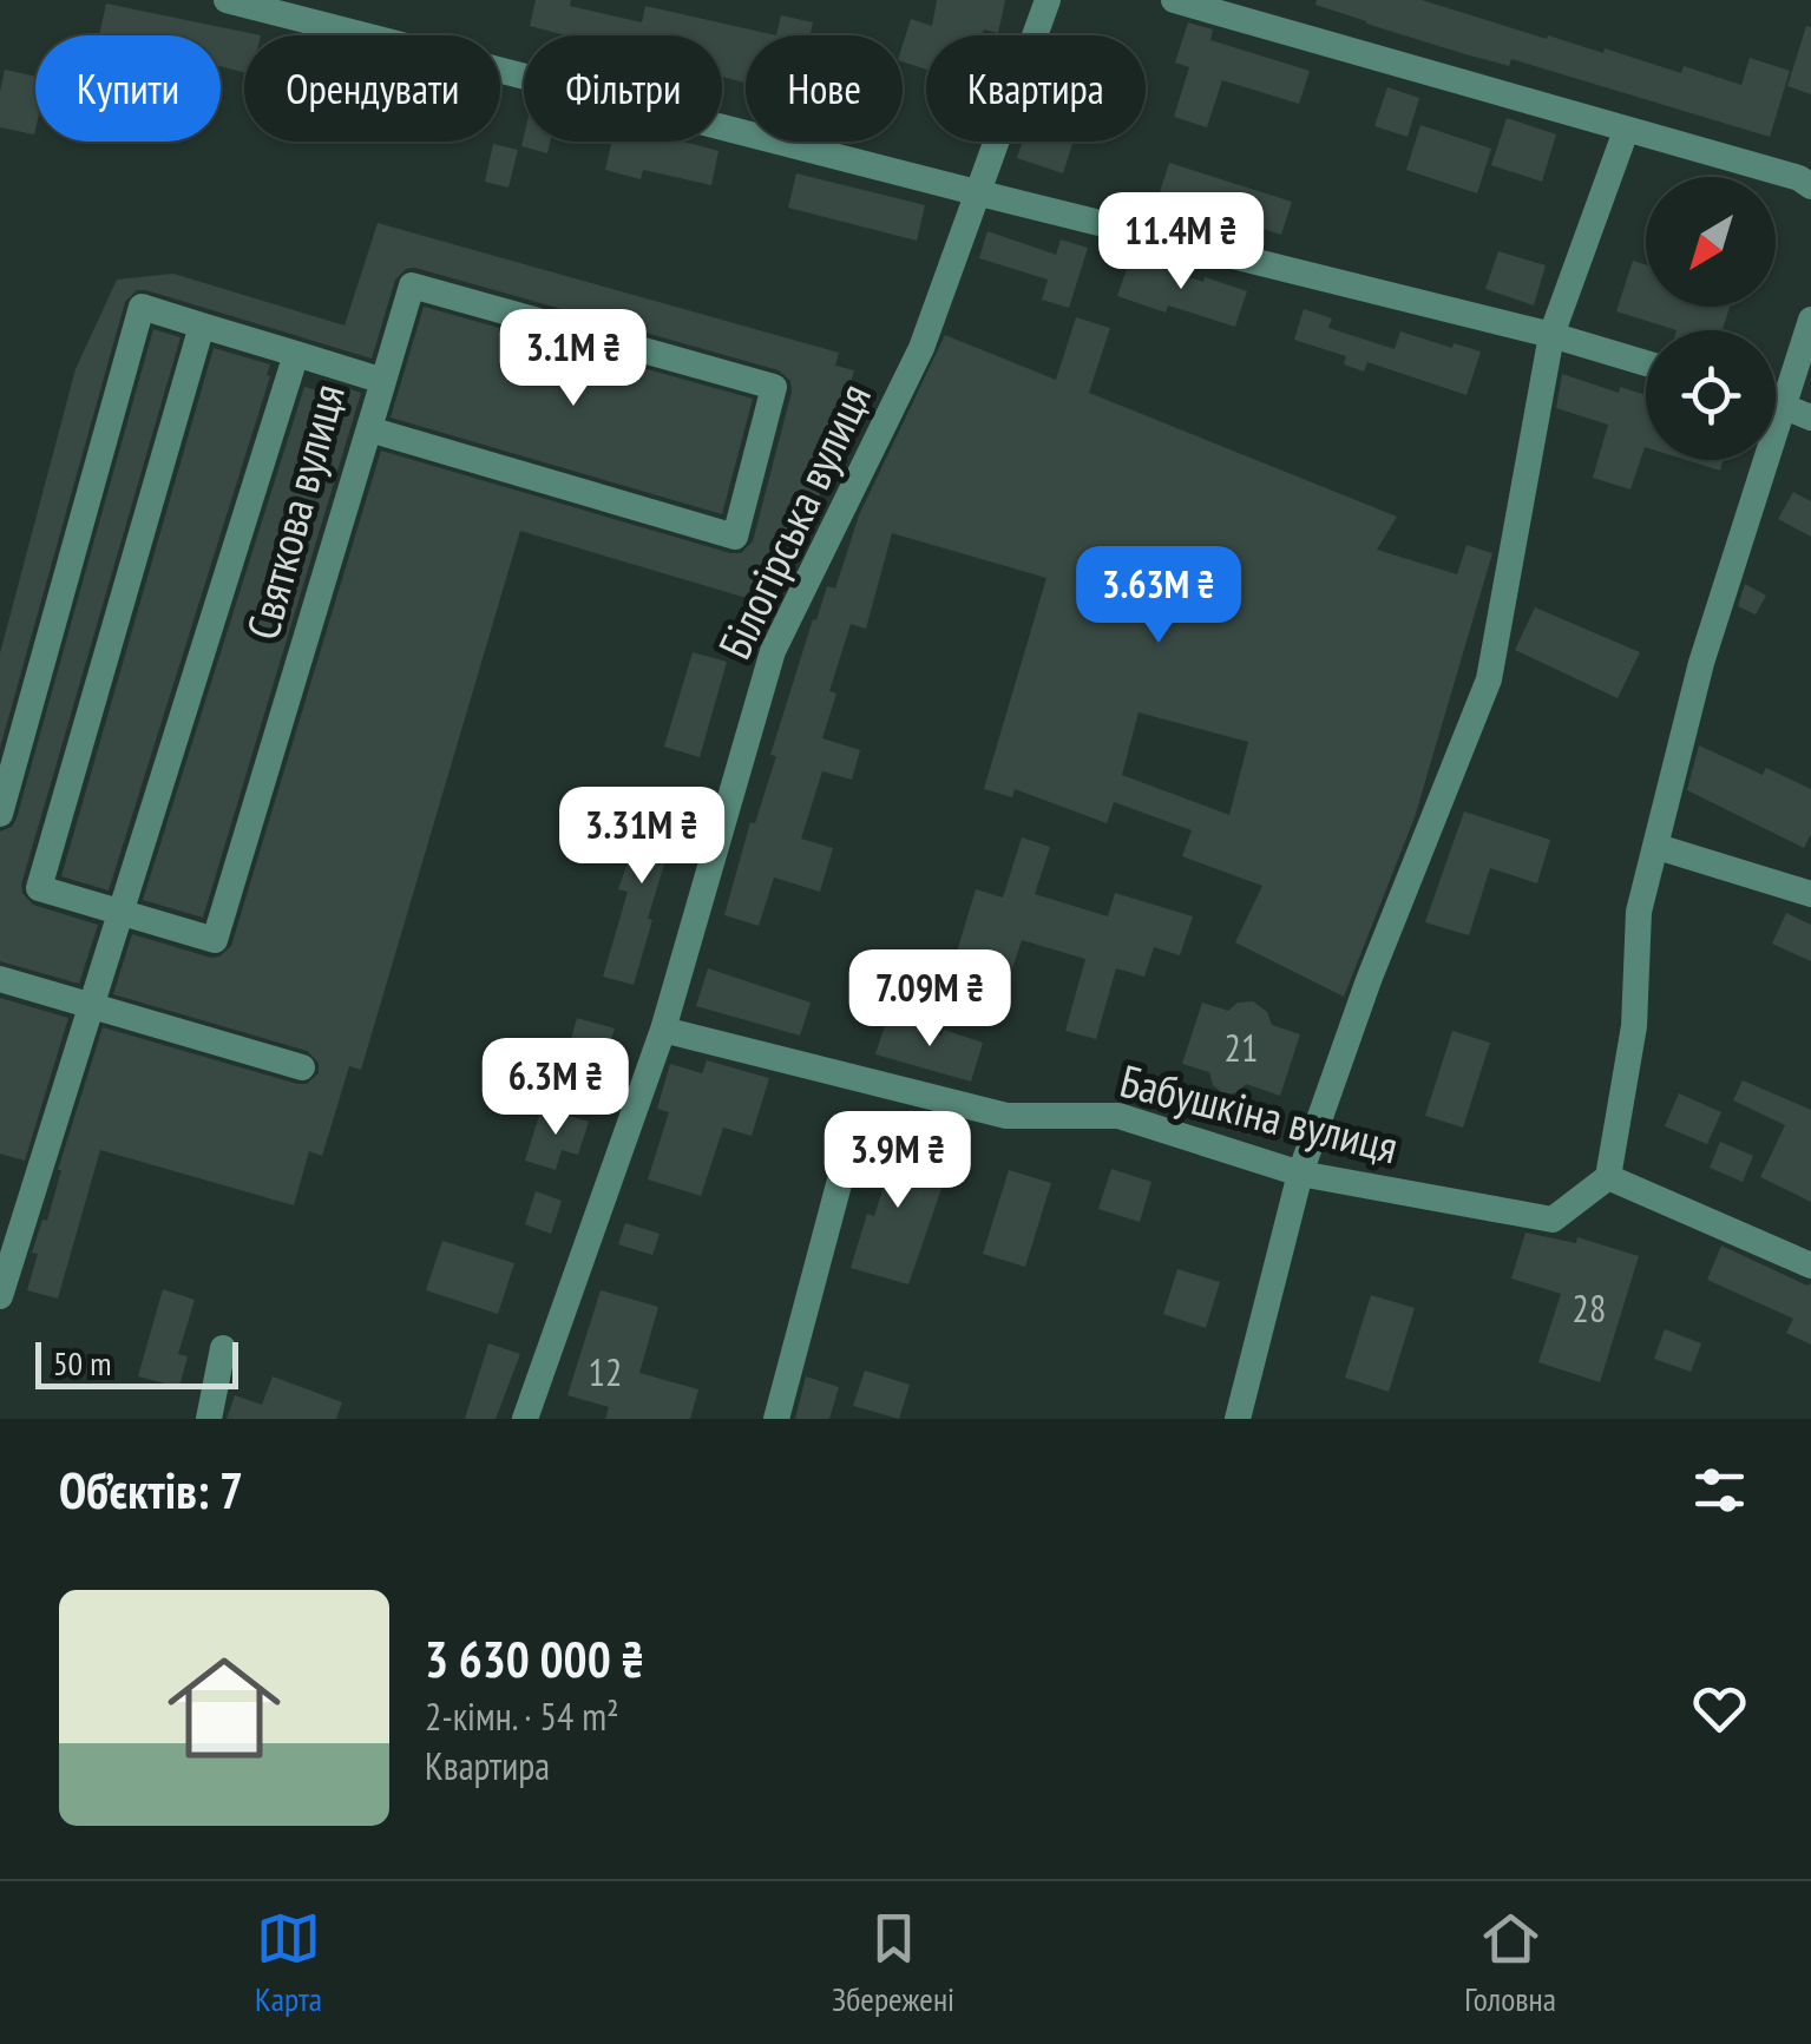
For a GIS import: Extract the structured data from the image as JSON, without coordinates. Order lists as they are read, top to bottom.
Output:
{
  "streets": {
    "street": ["Святкова вулиця", "Білогірська вулиця", "Бабушкіна вулиця"]
  },
  "crossings": [
    ["Білогірська вулиця", "Бабушкіна вулиця"]
  ],
  "house_numbers": ["21", "28", "12"],
  "scale_bar": "50 m",
  "north": "bottom left",
  "page": {
    "chip": [
      "Купити",
      "Орендувати",
      "Фільтри",
      "Нове",
      "Квартира"
    ],
    "price": [
      "11.4M ₴",
      "3.1M ₴",
      "3.63M ₴",
      "3.31M ₴",
      "7.09M ₴",
      "6.3M ₴",
      "3.9M ₴"
    ],
    "scale": "50 m",
    "heading": "Об’єктів: 7",
    "list": [
      {
        "name": "3 630 000 ₴",
        "note": "2-кімн. · 54 m² · Квартира"
      }
    ],
    "tabs": ["Карта", "Збережені", "Головна"]
  }
}
